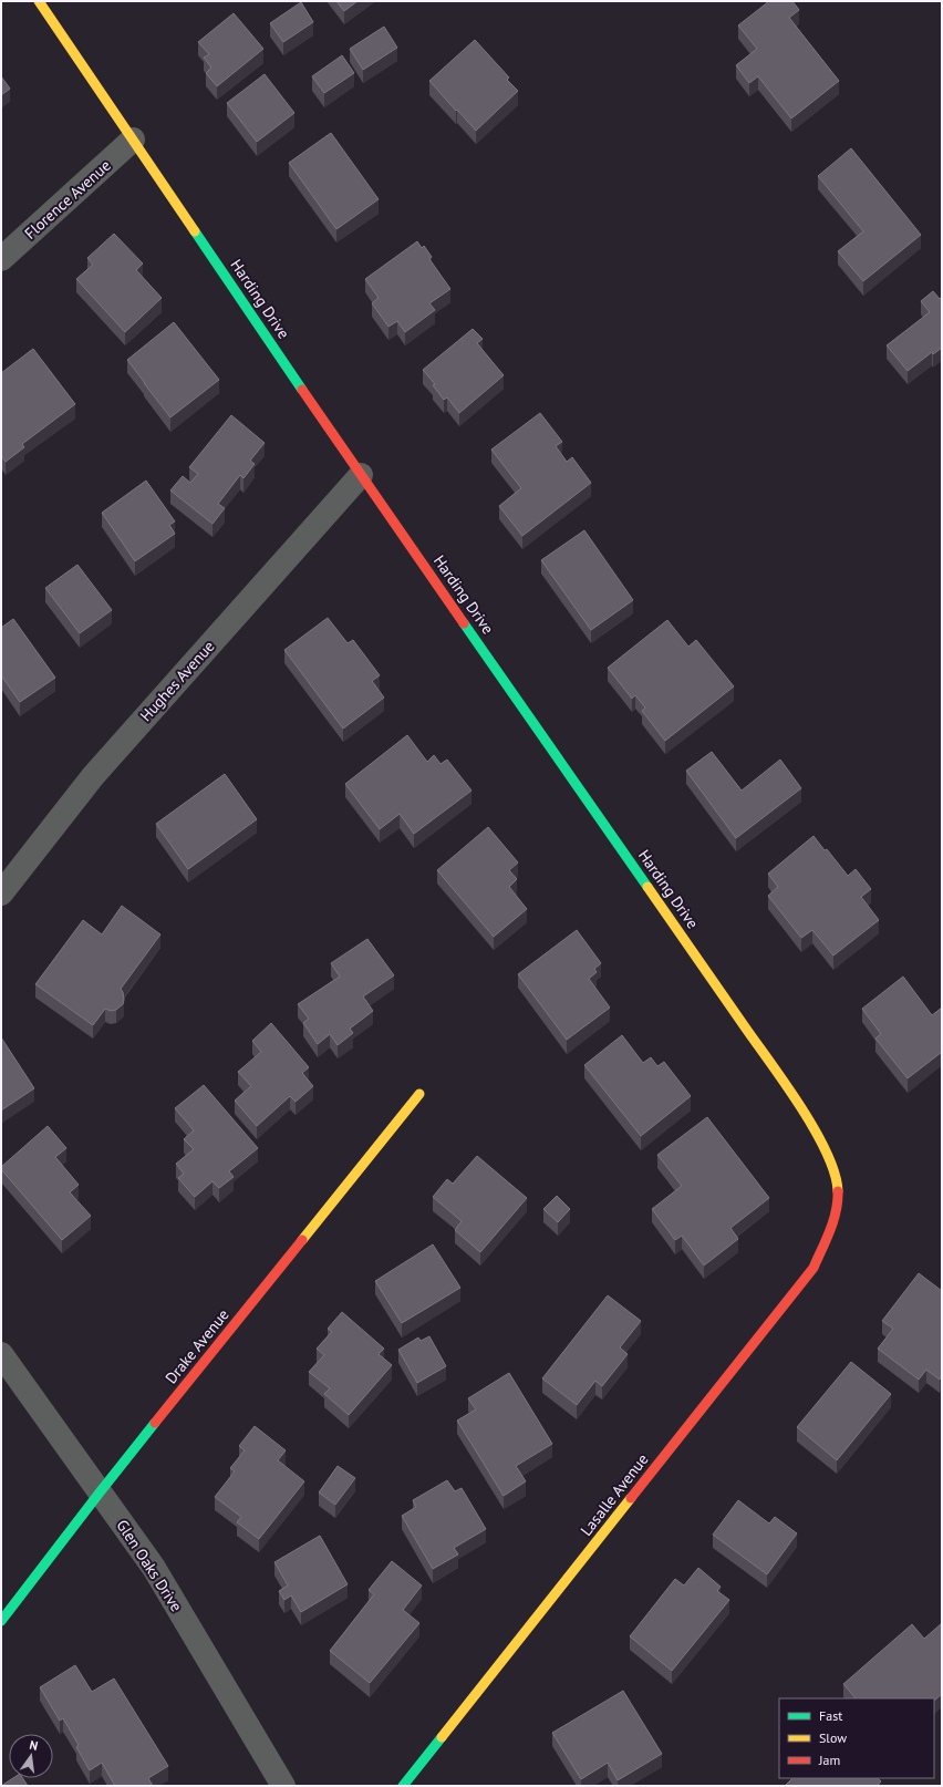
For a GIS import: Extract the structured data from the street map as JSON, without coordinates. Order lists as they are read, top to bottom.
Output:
{
  "streets": {
    "street": [
      "Florence Avenue",
      "Harding Drive",
      "Hughes Avenue",
      "Drake Avenue",
      "Lasalle Avenue",
      "Glen Oaks Drive"
    ]
  },
  "crossings": [
    ["Florence Avenue", "Harding Drive"],
    ["Harding Drive", "Hughes Avenue"],
    ["Harding Drive", "Lasalle Avenue"],
    ["Drake Avenue", "Glen Oaks Drive"]
  ],
  "legend": ["Fast", "Slow", "Jam"],
  "north": "top"
}
